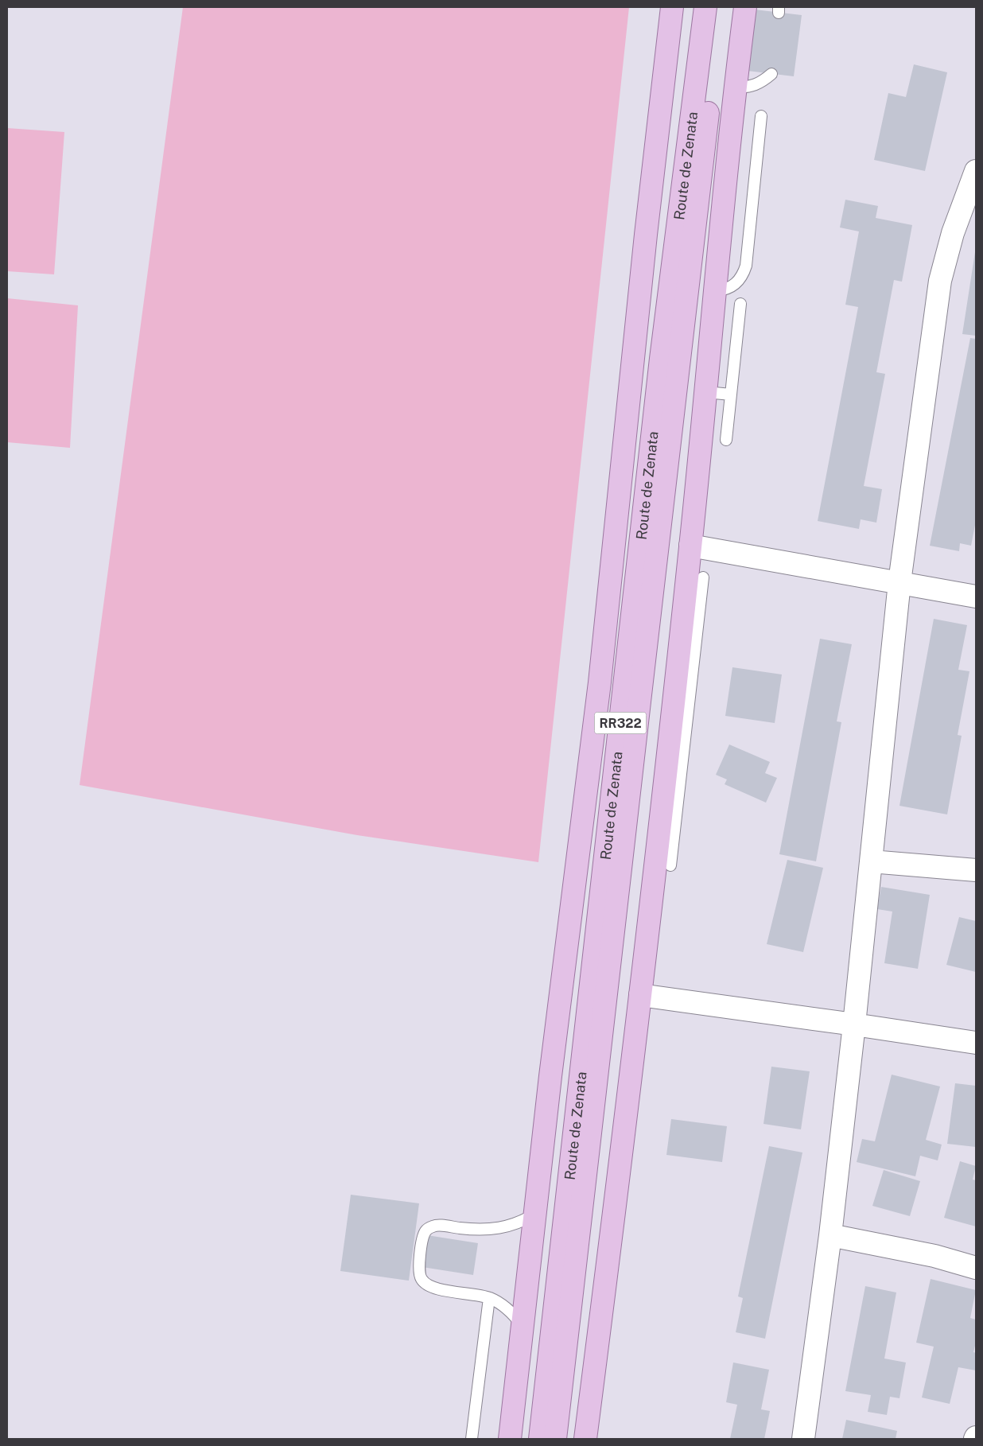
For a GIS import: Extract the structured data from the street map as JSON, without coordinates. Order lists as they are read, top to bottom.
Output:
{
  "streets": {
    "main road": ["Route de Zenata", "RR322"]
  }
}
